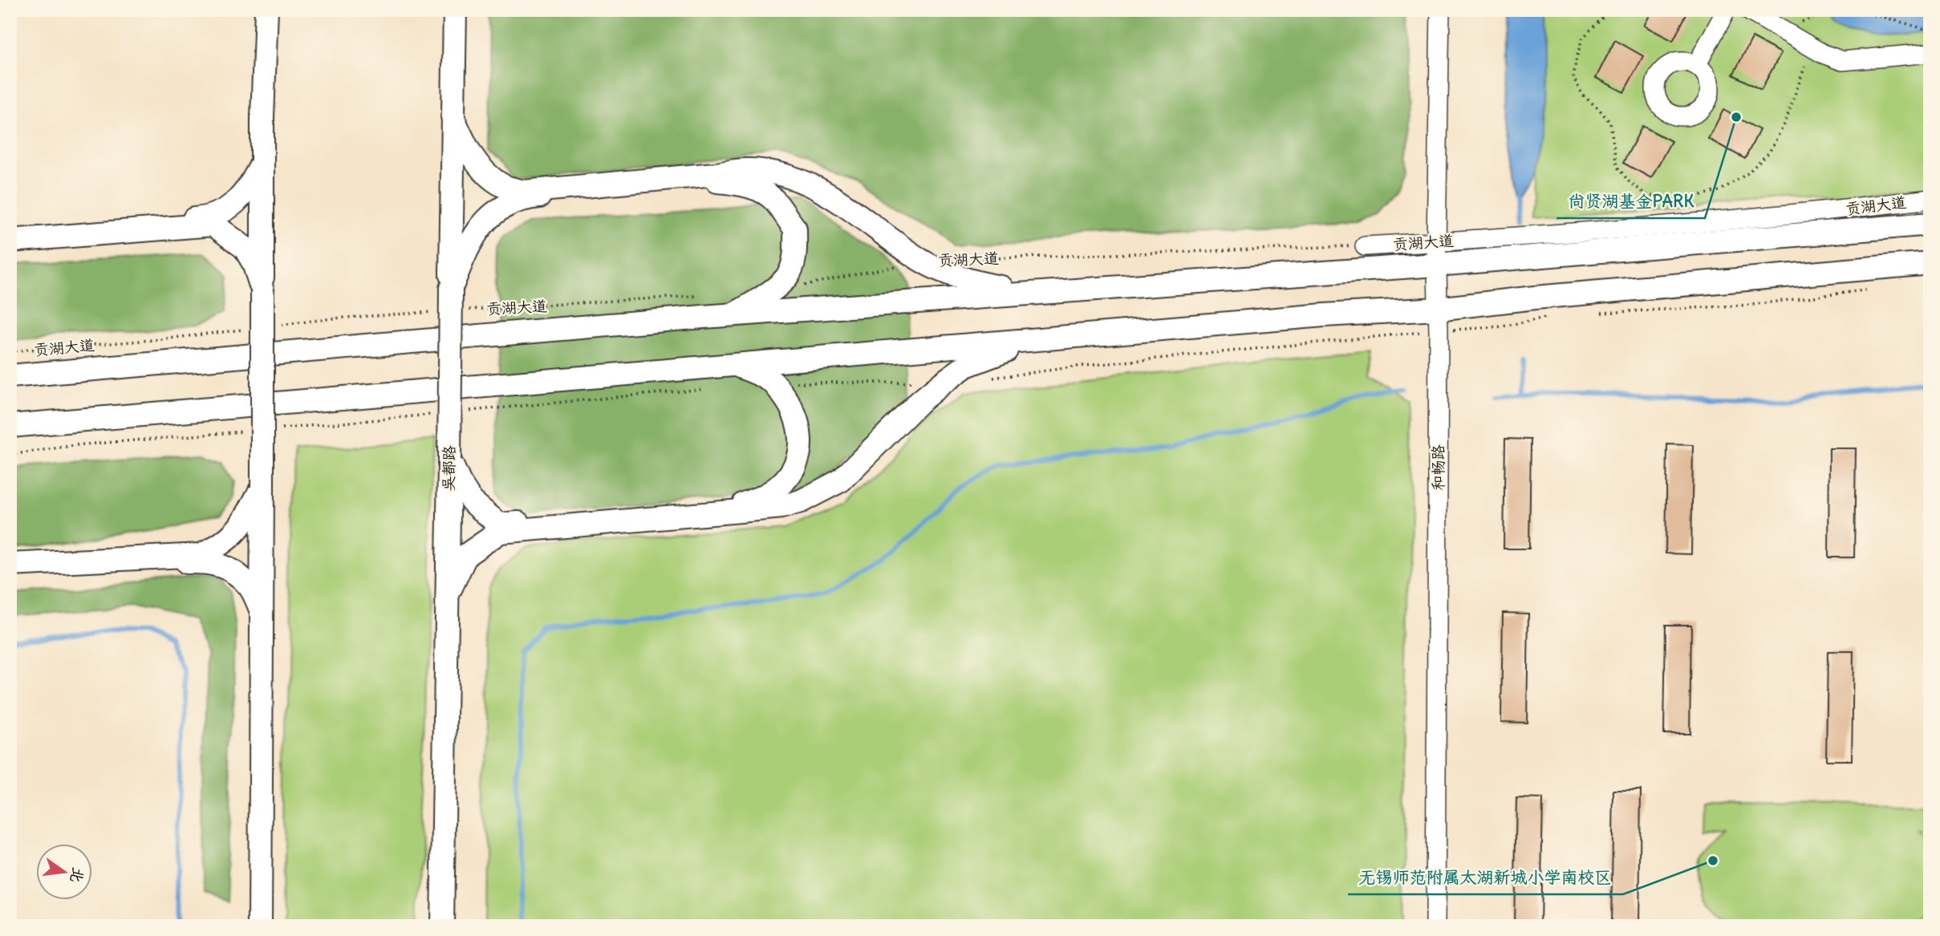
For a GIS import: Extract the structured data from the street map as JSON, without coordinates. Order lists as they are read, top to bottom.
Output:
{
  "streets": {
    "main road": ["贡湖大道", "吴都路"],
    "street": ["和畅路"]
  },
  "crossings": [
    ["贡湖大道", "和畅路"]
  ],
  "places": ["尚贤湖基金PARK", "无锡师范附属太湖新城小学南校区"],
  "north": "right"
}
